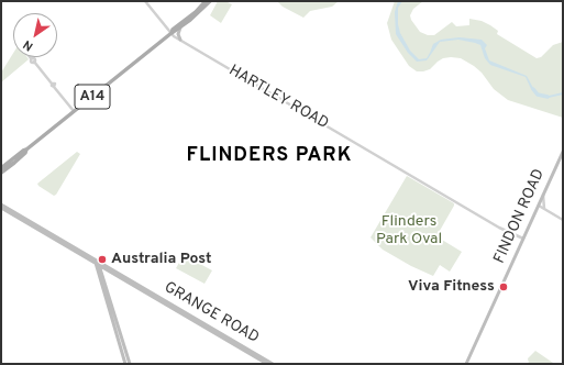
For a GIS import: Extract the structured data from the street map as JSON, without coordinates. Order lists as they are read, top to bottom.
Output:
{
  "streets": {
    "main road": ["A14", "FINDON ROAD", "GRANGE ROAD"],
    "street": ["HARTLEY ROAD"]
  },
  "crossings": [
    ["A14", "HARTLEY ROAD"],
    ["HARTLEY ROAD", "FINDON ROAD"]
  ],
  "districts": ["FLINDERS PARK"],
  "parks": ["Flinders Park Oval"],
  "places": ["Australia Post", "Viva Fitness"],
  "north": "bottom left"
}
